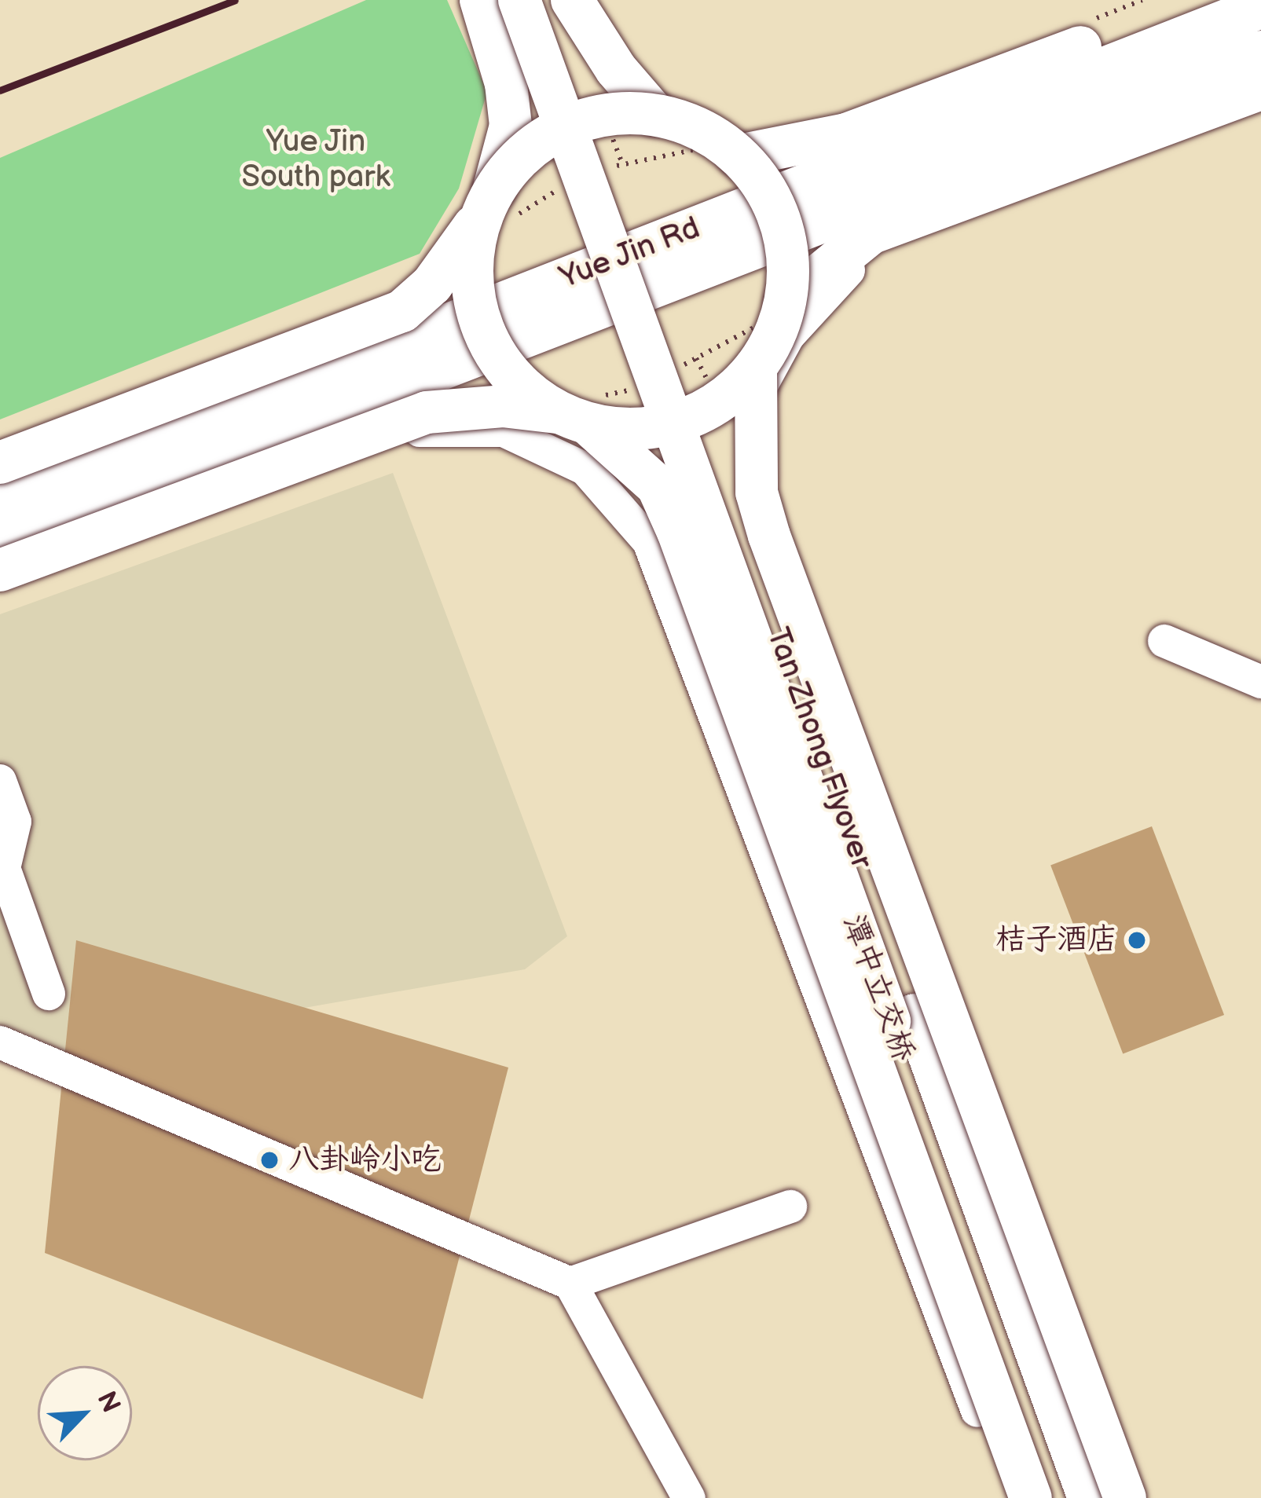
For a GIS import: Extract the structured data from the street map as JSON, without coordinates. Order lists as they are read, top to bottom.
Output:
{
  "streets": {
    "main road": ["Yue Jin Rd", "Tan Zhong Flyover", "潭中立交桥"]
  },
  "parks": ["Yue Jin South park"],
  "places": ["桔子酒店", "八卦岭小吃"],
  "north": "top right"
}
